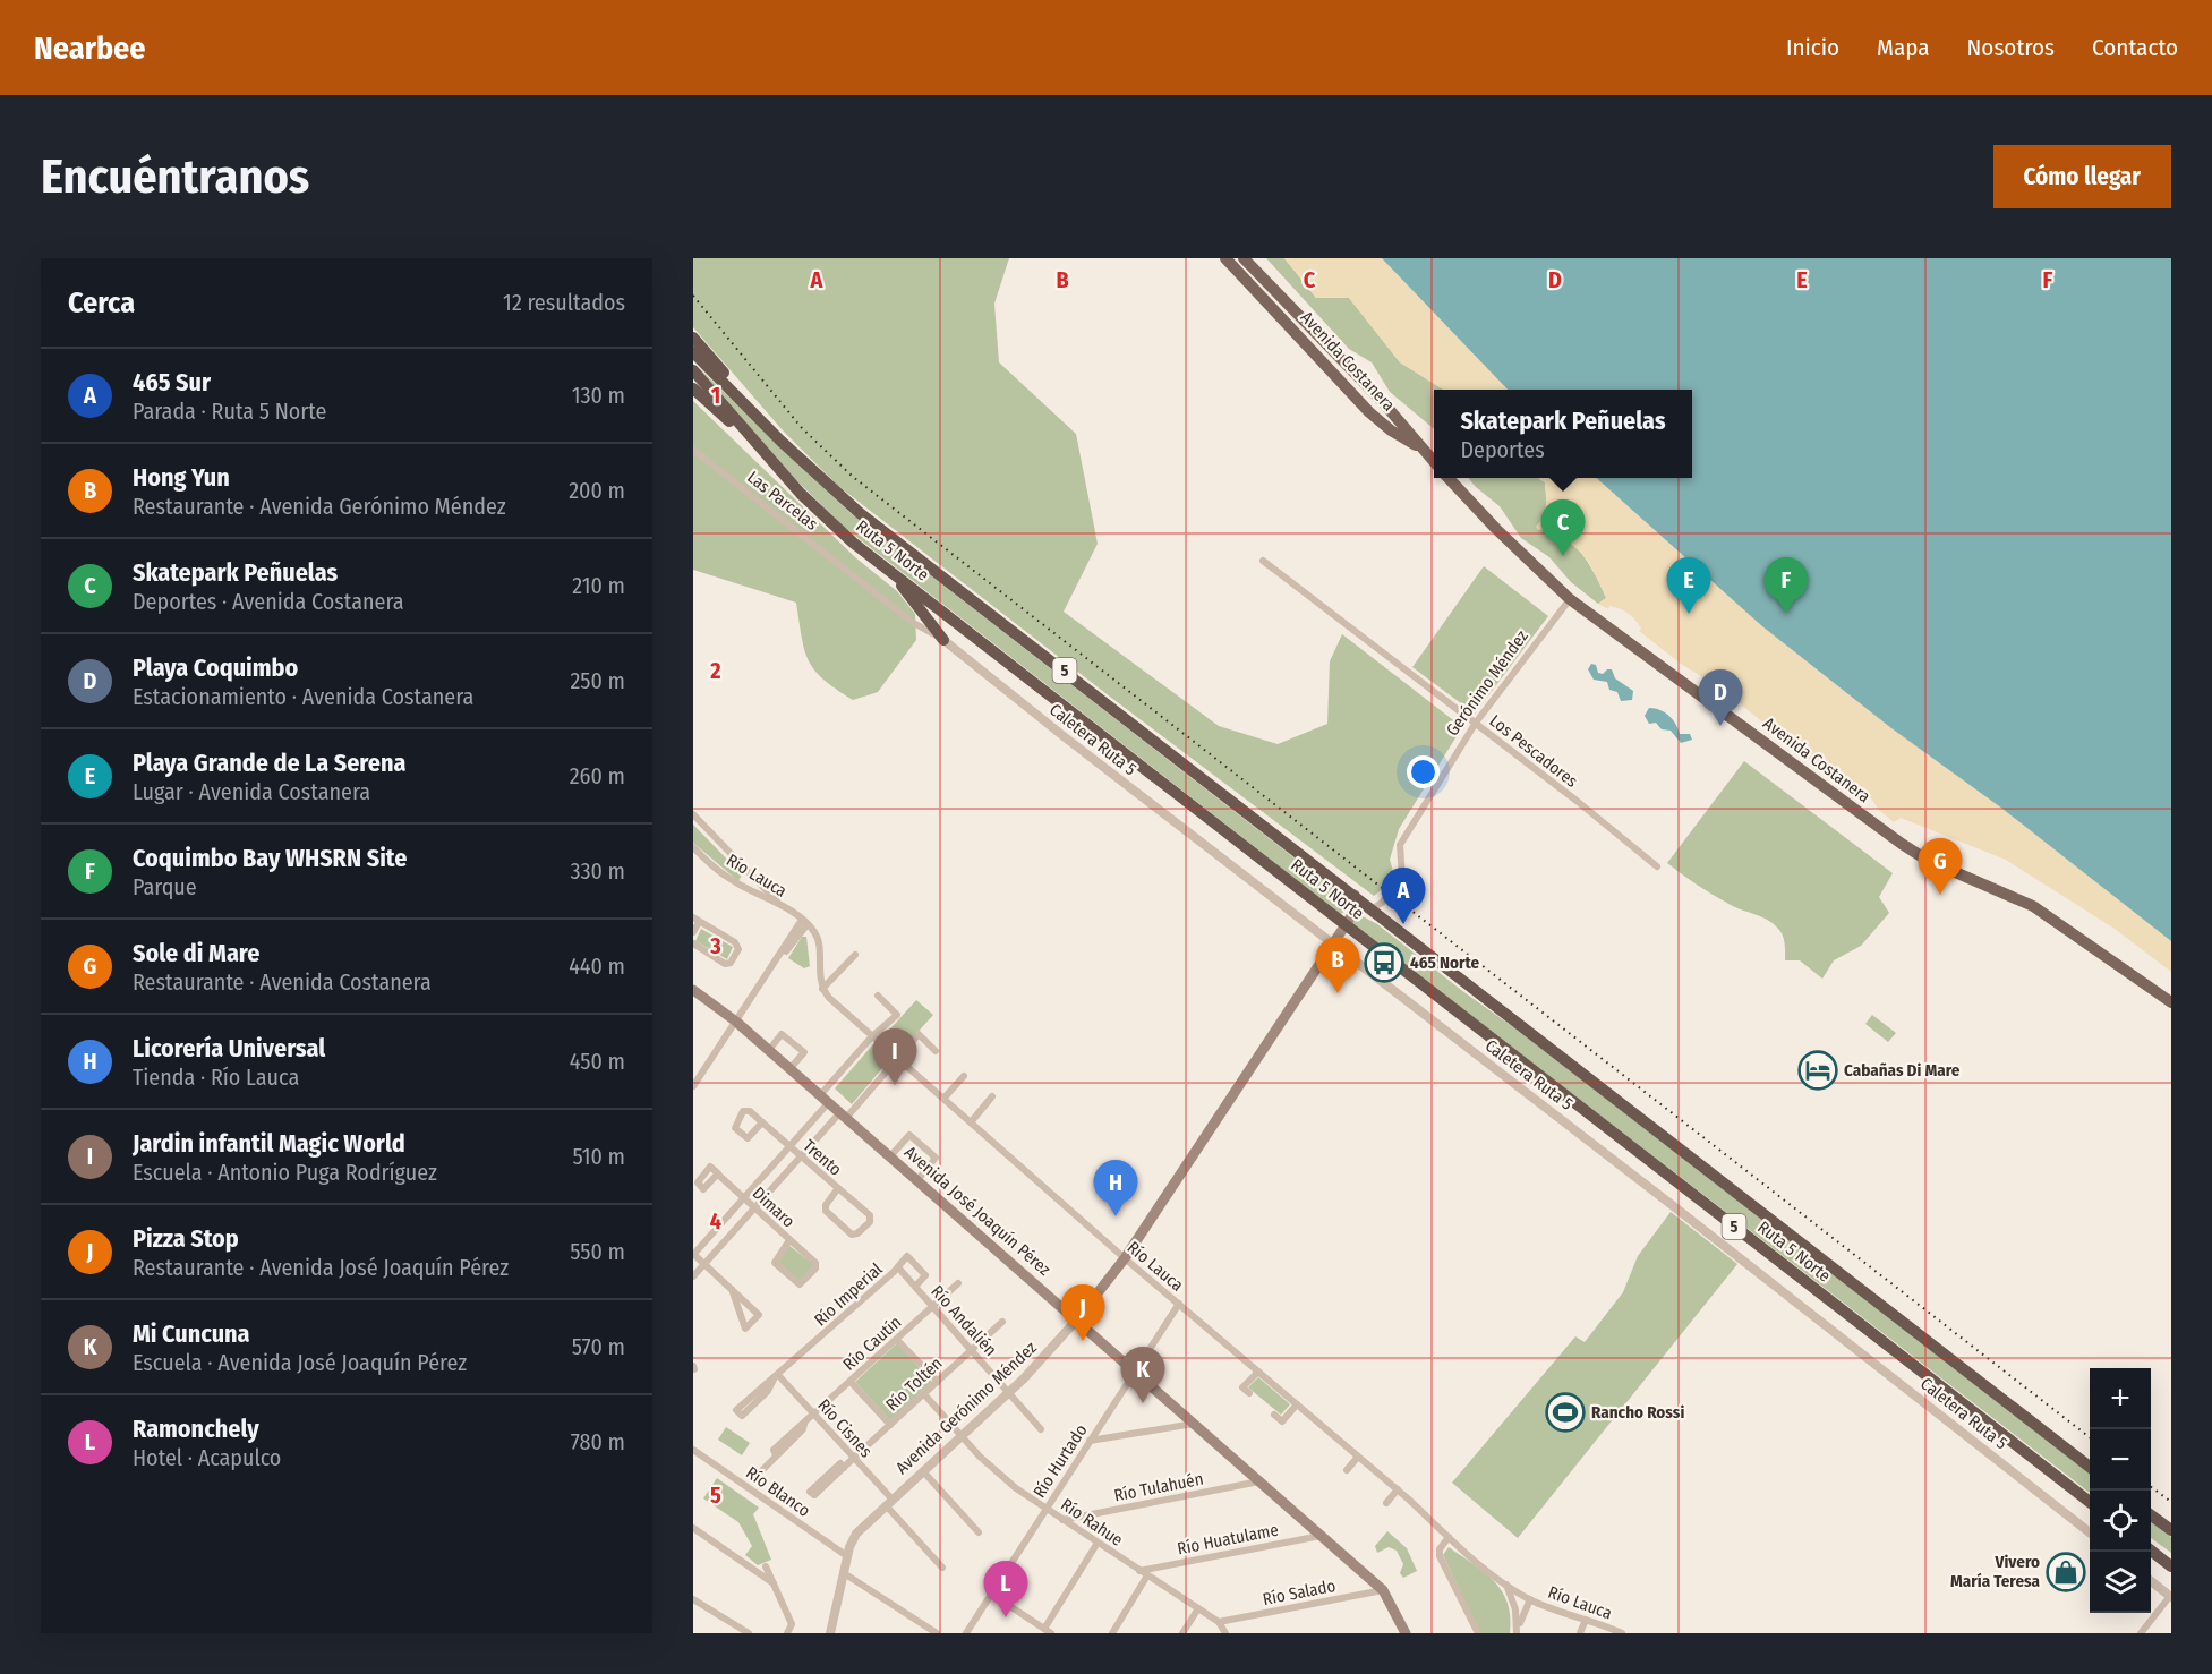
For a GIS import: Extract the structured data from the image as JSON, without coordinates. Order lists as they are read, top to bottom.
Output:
{
  "streets": {
    "highway": ["Ruta 5 Norte", "5"],
    "main road": [
      "Avenida Costanera",
      "Gerónimo Méndez",
      "Avenida José Joaquín Pérez",
      "Avenida Gerónimo Méndez"
    ],
    "street": [
      "Las Parcelas",
      "Caletera Ruta 5",
      "Los Pescadores",
      "Río Lauca",
      "Trento",
      "Dimaro",
      "Río Imperial",
      "Río Andalién",
      "Río Cautín",
      "Río Toltén",
      "Río Cisnes",
      "Río Hurtado",
      "Río Tulahuén",
      "Río Blanco",
      "Río Rahue",
      "Río Huatulame",
      "Río Salado"
    ]
  },
  "crossings": [
    ["Avenida Costanera", "Gerónimo Méndez"],
    ["Las Parcelas", "Caletera Ruta 5"],
    ["Ruta 5 Norte", "Gerónimo Méndez"],
    ["Gerónimo Méndez", "Los Pescadores"],
    ["Caletera Ruta 5", "Avenida Gerónimo Méndez"],
    ["Río Lauca", "Avenida Gerónimo Méndez"],
    ["Río Lauca", "Río Hurtado"],
    ["Avenida José Joaquín Pérez", "Avenida Gerónimo Méndez"],
    ["Avenida José Joaquín Pérez", "Río Hurtado"],
    ["Avenida José Joaquín Pérez", "Río Tulahuén"],
    ["Avenida José Joaquín Pérez", "Río Huatulame"],
    ["Avenida José Joaquín Pérez", "Río Salado"],
    ["Río Imperial", "Río Andalién"],
    ["Río Imperial", "Río Cisnes"],
    ["Río Andalién", "Río Cautín"],
    ["Río Andalién", "Río Toltén"],
    ["Río Andalién", "Avenida Gerónimo Méndez"],
    ["Río Cautín", "Río Cisnes"],
    ["Río Toltén", "Río Cisnes"],
    ["Río Toltén", "Río Rahue"],
    ["Avenida Gerónimo Méndez", "Río Cisnes"],
    ["Avenida Gerónimo Méndez", "Río Blanco"],
    ["Avenida Gerónimo Méndez", "Río Rahue"],
    ["Río Hurtado", "Río Rahue"],
    ["Río Tulahuén", "Río Rahue"],
    ["Río Rahue", "Río Huatulame"],
    ["Río Rahue", "Río Salado"]
  ],
  "places": {
    "bus stop": ["465 Norte"],
    "hotel": ["Cabañas Di Mare"],
    "sports": ["Rancho Rossi"],
    "shop": ["Vivero María Teresa"]
  },
  "page": {
    "header": "Nearbee",
    "nav": [
      "Inicio",
      "Mapa",
      "Nosotros",
      "Contacto"
    ],
    "buttons": "Cómo llegar",
    "title": "Encuéntranos",
    "heading": ["Cerca", "12 resultados"],
    "list": [
      {
        "mark": "A",
        "name": "465 Sur",
        "note": "Parada · Ruta 5 Norte",
        "value": "130 m"
      },
      {
        "mark": "B",
        "name": "Hong Yun",
        "note": "Restaurante · Avenida Gerónimo Méndez",
        "value": "200 m"
      },
      {
        "mark": "C",
        "name": "Skatepark Peñuelas",
        "note": "Deportes · Avenida Costanera",
        "value": "210 m"
      },
      {
        "mark": "D",
        "name": "Playa Coquimbo",
        "note": "Estacionamiento · Avenida Costanera",
        "value": "250 m"
      },
      {
        "mark": "E",
        "name": "Playa Grande de La Serena",
        "note": "Lugar · Avenida Costanera",
        "value": "260 m"
      },
      {
        "mark": "F",
        "name": "Coquimbo Bay WHSRN Site",
        "note": "Parque",
        "value": "330 m"
      },
      {
        "mark": "G",
        "name": "Sole di Mare",
        "note": "Restaurante · Avenida Costanera",
        "value": "440 m"
      },
      {
        "mark": "H",
        "name": "Licorería Universal",
        "note": "Tienda · Río Lauca",
        "value": "450 m"
      },
      {
        "mark": "I",
        "name": "Jardin infantil Magic World",
        "note": "Escuela · Antonio Puga Rodríguez",
        "value": "510 m"
      },
      {
        "mark": "J",
        "name": "Pizza Stop",
        "note": "Restaurante · Avenida José Joaquín Pérez",
        "value": "550 m"
      },
      {
        "mark": "K",
        "name": "Mi Cuncuna",
        "note": "Escuela · Avenida José Joaquín Pérez",
        "value": "570 m"
      },
      {
        "mark": "L",
        "name": "Ramonchely",
        "note": "Hotel · Acapulco",
        "value": "780 m"
      }
    ],
    "popup": ["Skatepark Peñuelas", "Deportes"],
    "pins": [
      "C",
      "E",
      "F",
      "D",
      "G",
      "A",
      "B",
      "I",
      "H",
      "J",
      "K",
      "L"
    ],
    "map_buttons": ["+", "−"]
  },
  "grid": {
    "columns": [
      "A",
      "B",
      "C",
      "D",
      "E",
      "F"
    ],
    "rows": [
      "1",
      "2",
      "3",
      "4",
      "5"
    ]
  }
}
